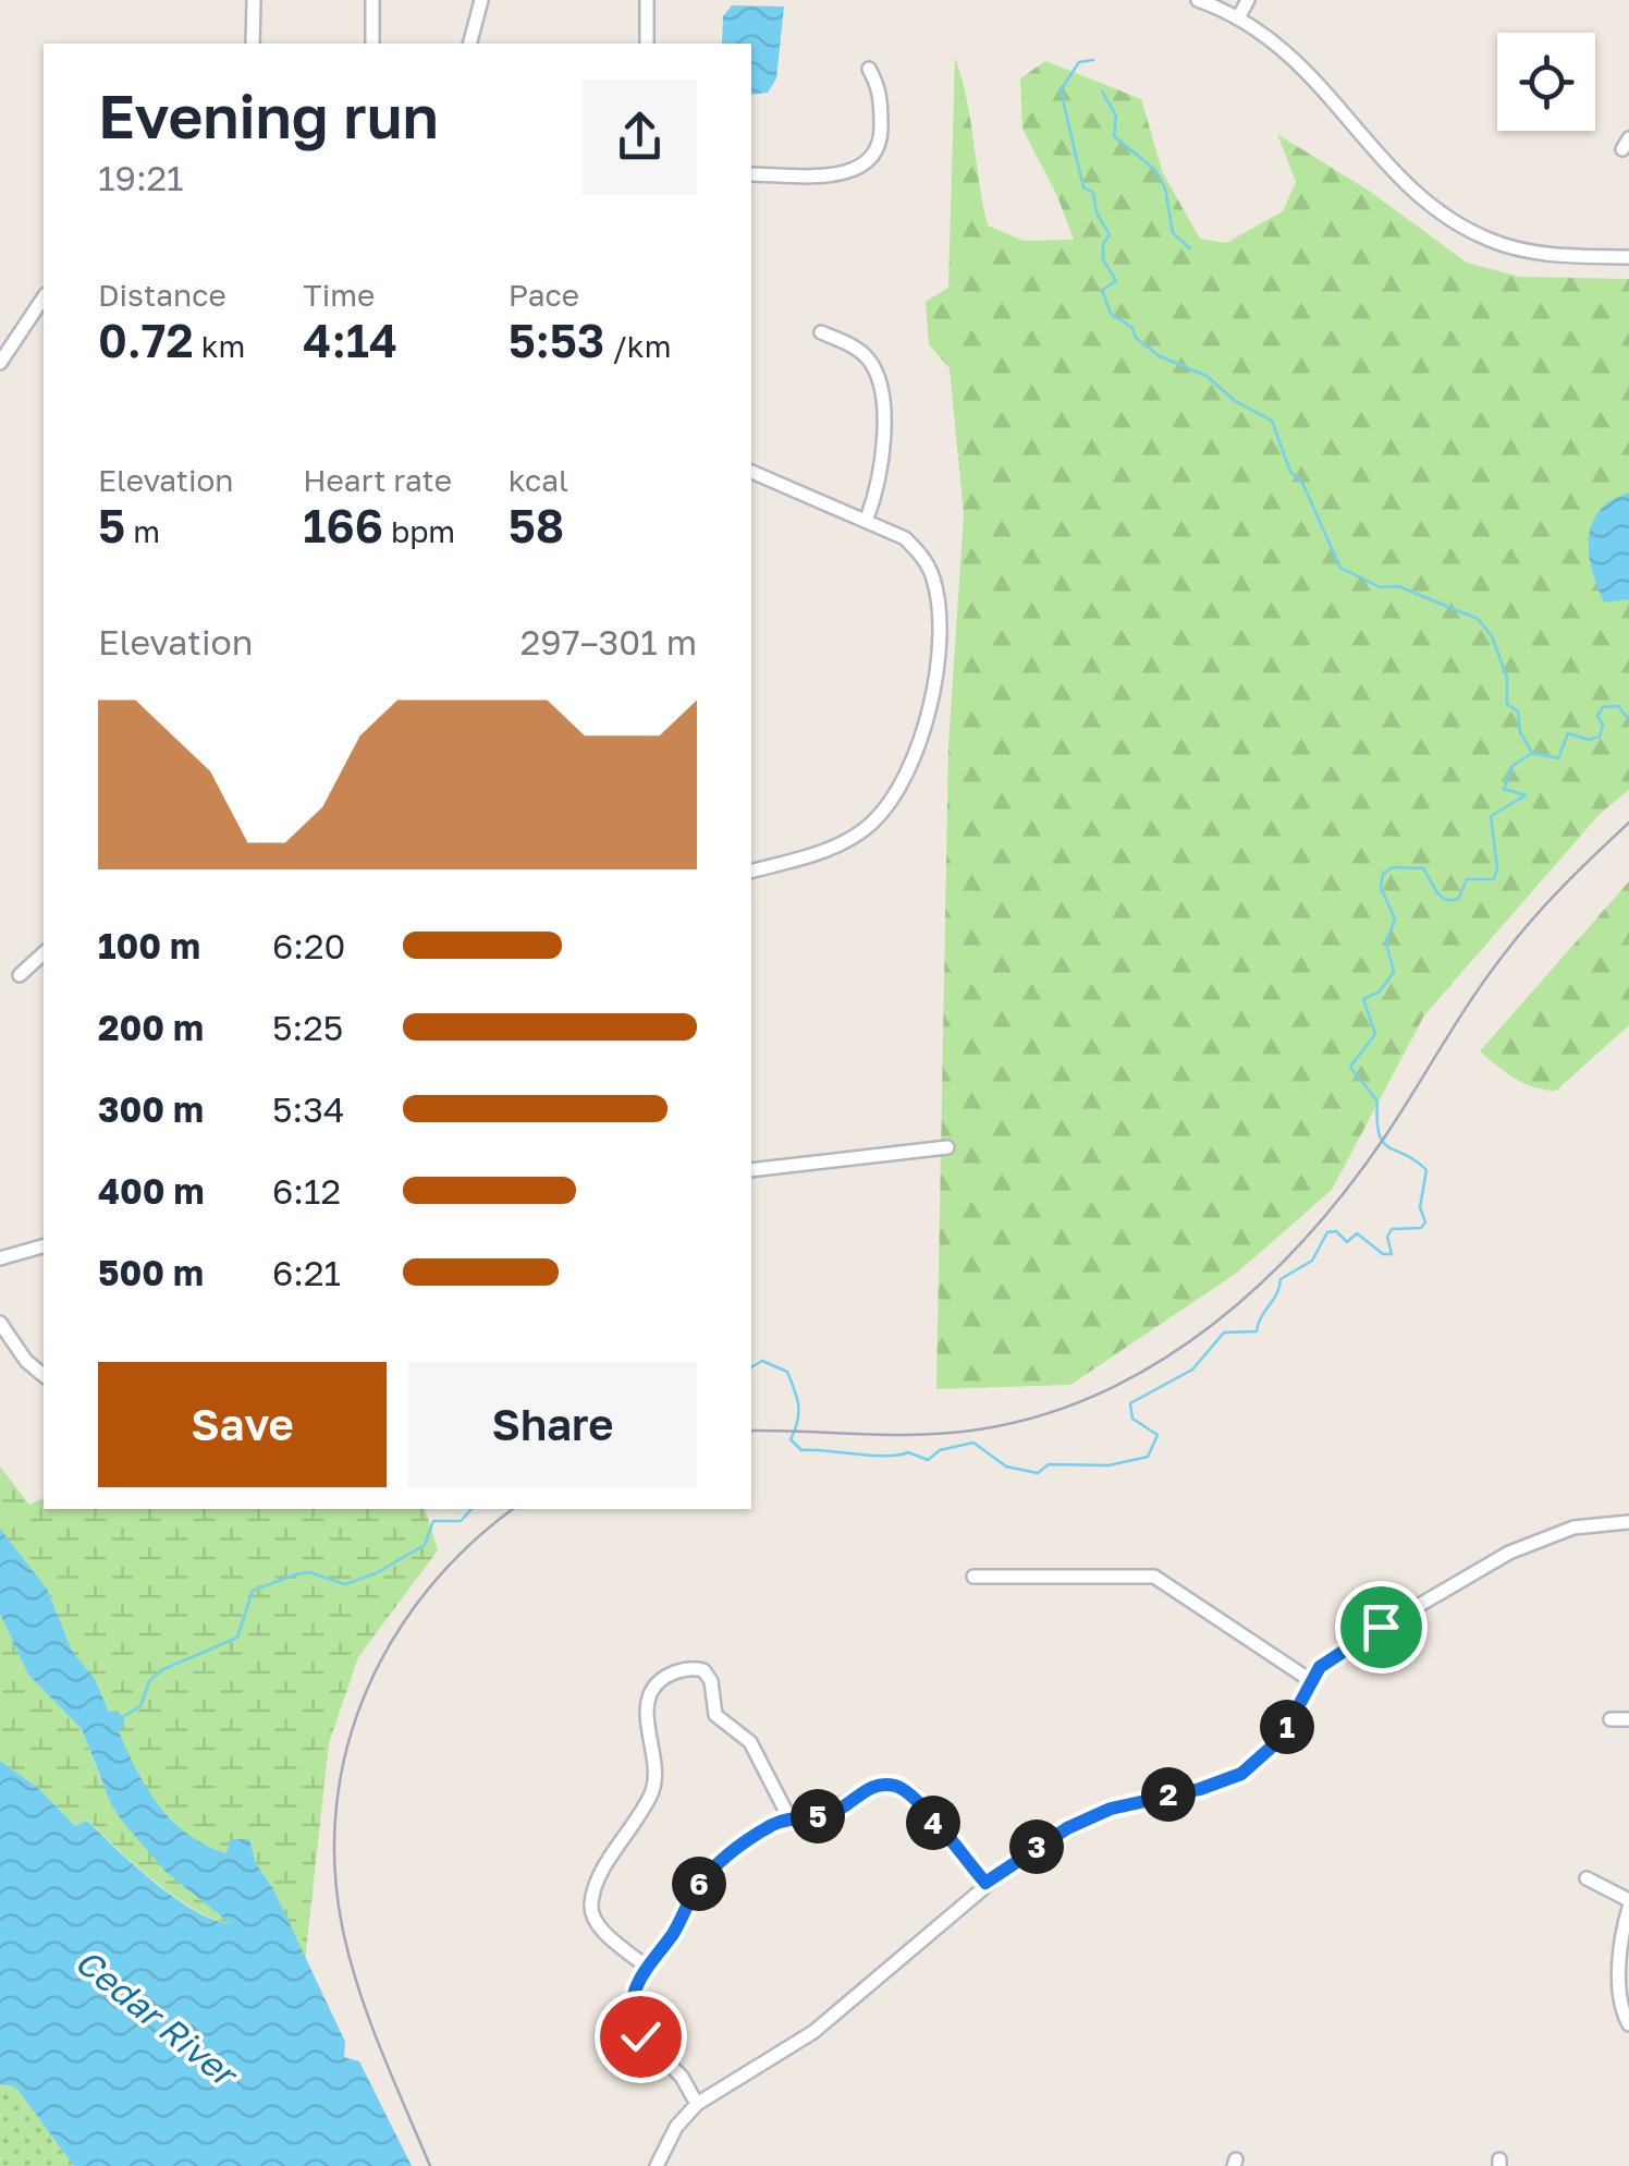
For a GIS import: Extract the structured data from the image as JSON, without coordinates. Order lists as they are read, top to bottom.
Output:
{
  "water": ["Cedar River"],
  "page": {
    "heading": ["Evening run", "19:21"],
    "stats": [
      ["Distance", "0.72 km"],
      ["Time", "4:14"],
      ["Pace", "5:53 /km"],
      ["Elevation", "5 m"],
      ["Heart rate", "166 bpm"],
      ["kcal", "58"]
    ],
    "chart": ["Elevation", "297–301 m"],
    "list": [
      {
        "name": "100 m",
        "note": "6:20"
      },
      {
        "name": "200 m",
        "note": "5:25"
      },
      {
        "name": "300 m",
        "note": "5:34"
      },
      {
        "name": "400 m",
        "note": "6:12"
      },
      {
        "name": "500 m",
        "note": "6:21"
      }
    ],
    "buttons": ["Save", "Share"],
    "pins": [
      "1",
      "2",
      "5",
      "4",
      "3",
      "6"
    ]
  }
}
